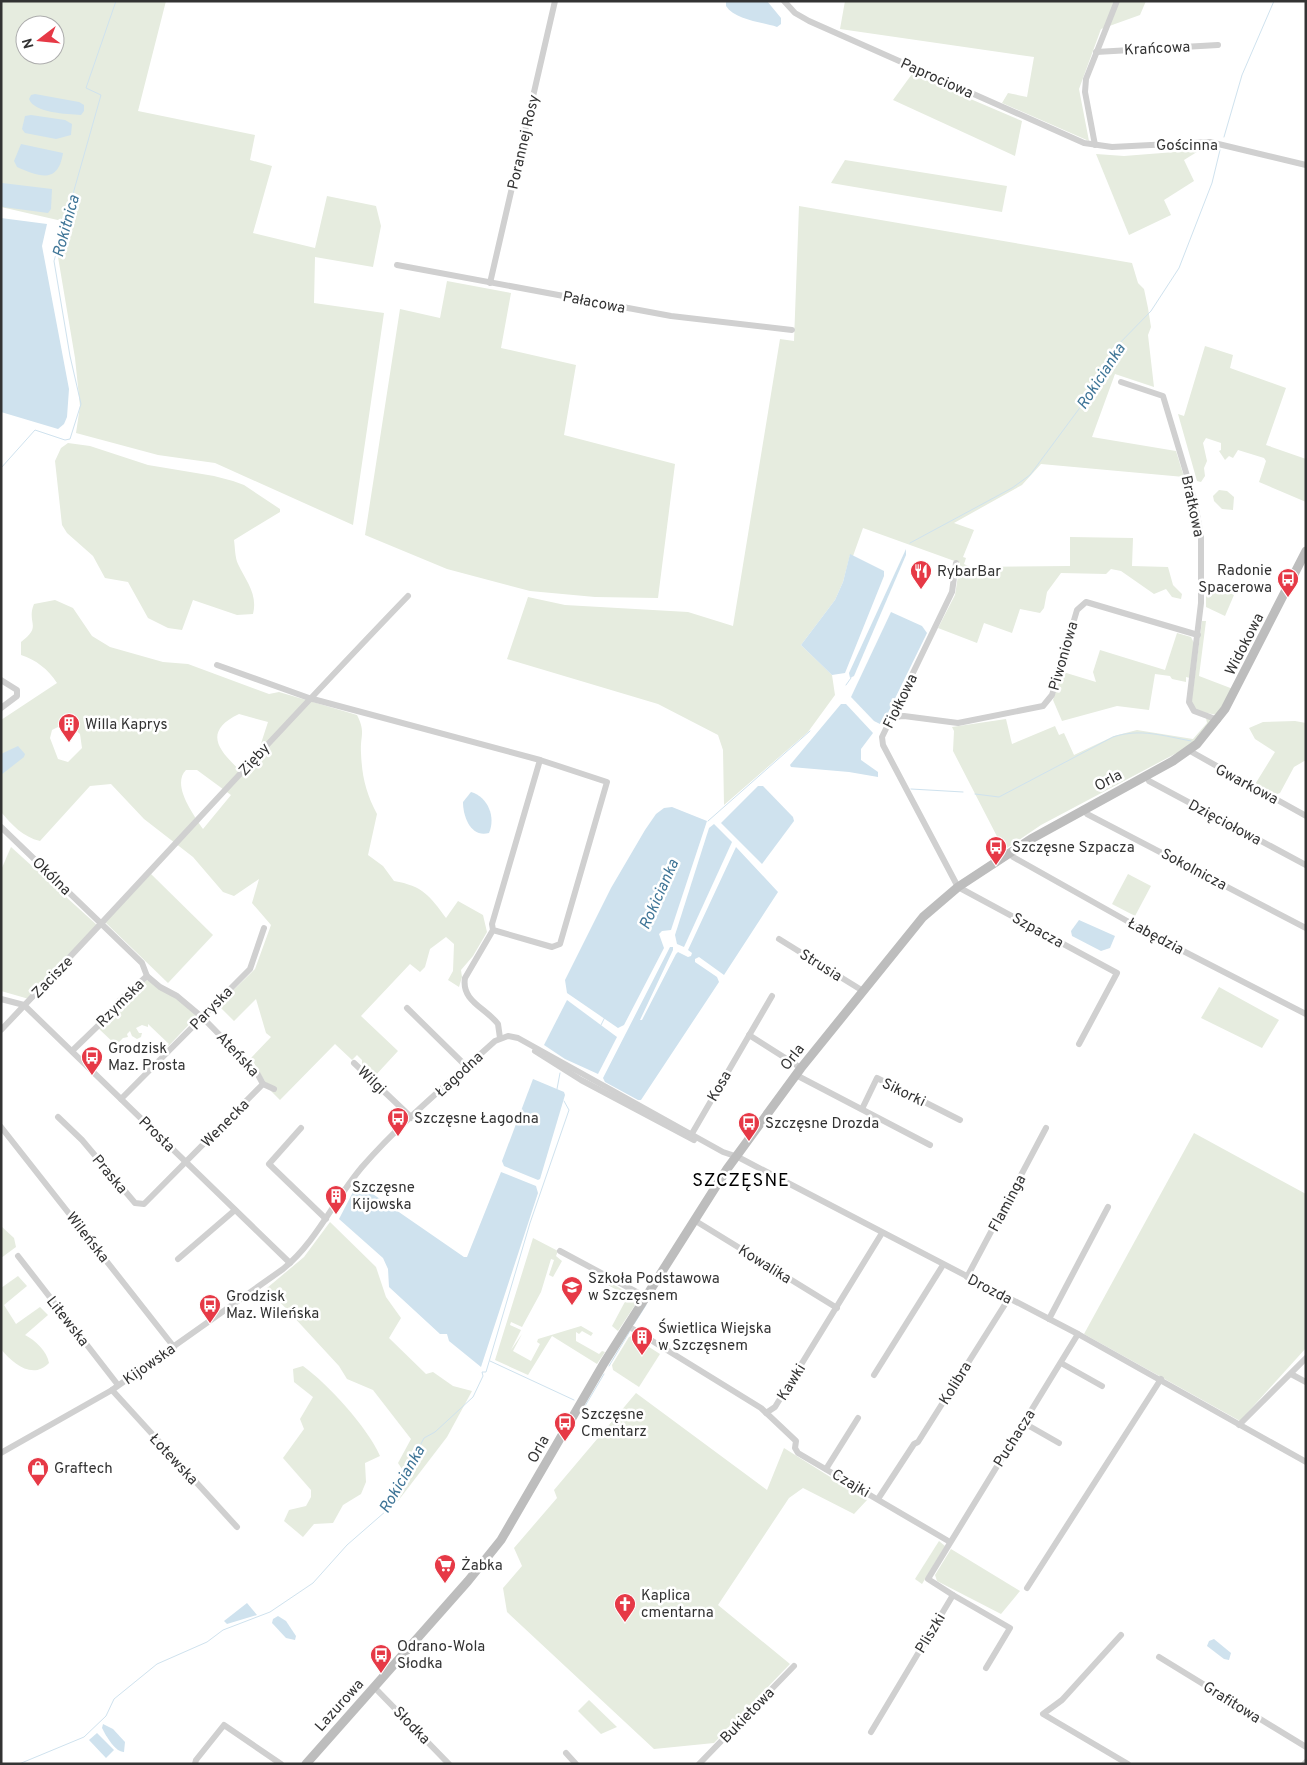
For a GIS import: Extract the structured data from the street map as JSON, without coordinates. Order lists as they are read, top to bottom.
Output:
{
  "streets": {
    "street": [
      "Krańcowa",
      "Paprociowa",
      "Porannej Rosy",
      "Gościnna",
      "Pałacowa",
      "Bratkowa",
      "Widokowa",
      "Piwoniowa",
      "Fiołkowa",
      "Zięby",
      "Orla",
      "Gwarkowa",
      "Dzięciołowa",
      "Sokolnicza",
      "Okólna",
      "Szpacza",
      "Łabędzia",
      "Strusia",
      "Zacisze",
      "Rzymska",
      "Paryska",
      "Ateńska",
      "Łagodna",
      "Wilgi",
      "Kosa",
      "Sikorki",
      "Wenecka",
      "Prosta",
      "Praska",
      "Flaminga",
      "Wileńska",
      "Kowalika",
      "Drozda",
      "Litewska",
      "Kijowska",
      "Kawki",
      "Kolibra",
      "Puchacza",
      "Łotewska",
      "Czajki",
      "Pliszki",
      "Grafitowa",
      "Lazurowa",
      "Bukietowa",
      "Słodka"
    ]
  },
  "crossings": [
    ["Krańcowa", "Paprociowa"],
    ["Krańcowa", "Gościnna"],
    ["Paprociowa", "Gościnna"],
    ["Porannej Rosy", "Pałacowa"],
    ["Bratkowa", "Widokowa"],
    ["Bratkowa", "Piwoniowa"],
    ["Bratkowa", "Orla"],
    ["Widokowa", "Orla"],
    ["Piwoniowa", "Fiołkowa"],
    ["Fiołkowa", "Orla"],
    ["Fiołkowa", "Szpacza"],
    ["Zięby", "Okólna"],
    ["Zięby", "Zacisze"],
    ["Orla", "Gwarkowa"],
    ["Orla", "Dzięciołowa"],
    ["Orla", "Sokolnicza"],
    ["Orla", "Szpacza"],
    ["Orla", "Łabędzia"],
    ["Orla", "Strusia"],
    ["Orla", "Kowalika"],
    ["Orla", "Drozda"],
    ["Orla", "Kawki"],
    ["Orla", "Lazurowa"],
    ["Okólna", "Zacisze"],
    ["Okólna", "Rzymska"],
    ["Okólna", "Ateńska"],
    ["Zacisze", "Prosta"],
    ["Rzymska", "Ateńska"],
    ["Rzymska", "Prosta"],
    ["Paryska", "Ateńska"],
    ["Paryska", "Prosta"],
    ["Ateńska", "Wenecka"],
    ["Łagodna", "Wilgi"],
    ["Łagodna", "Prosta"],
    ["Łagodna", "Kijowska"],
    ["Wenecka", "Prosta"],
    ["Wenecka", "Praska"],
    ["Prosta", "Praska"],
    ["Prosta", "Kijowska"],
    ["Flaminga", "Drozda"],
    ["Wileńska", "Kijowska"],
    ["Kowalika", "Kawki"],
    ["Drozda", "Kawki"],
    ["Drozda", "Kolibra"],
    ["Drozda", "Puchacza"],
    ["Litewska", "Kijowska"],
    ["Kijowska", "Łotewska"],
    ["Kawki", "Czajki"],
    ["Kolibra", "Czajki"],
    ["Puchacza", "Czajki"],
    ["Lazurowa", "Słodka"]
  ],
  "districts": ["SZCZĘSNE"],
  "water": ["Rokitnica", "Rokicianka"],
  "places": {
    "restaurant": ["RybarBar"],
    "bus stop": [
      "Radonie Spacerowa",
      "Szczęsne Szpacza",
      "Grodzisk Maz. Prosta",
      "Szczęsne Łagodna",
      "Szczęsne Drozda",
      "Grodzisk Maz. Wileńska",
      "Szczęsne Cmentarz",
      "Odrano-Wola Słodka"
    ],
    "building": ["Willa Kaprys", "Szczęsne Kijowska", "Świetlica Wiejska w Szczęsnem"],
    "school or university": ["Szkoła Podstawowa w Szczęsnem"],
    "shop": ["Graftech"],
    "supermarket": ["Żabka"],
    "church": ["Kaplica cmentarna"]
  },
  "north": "left"
}
